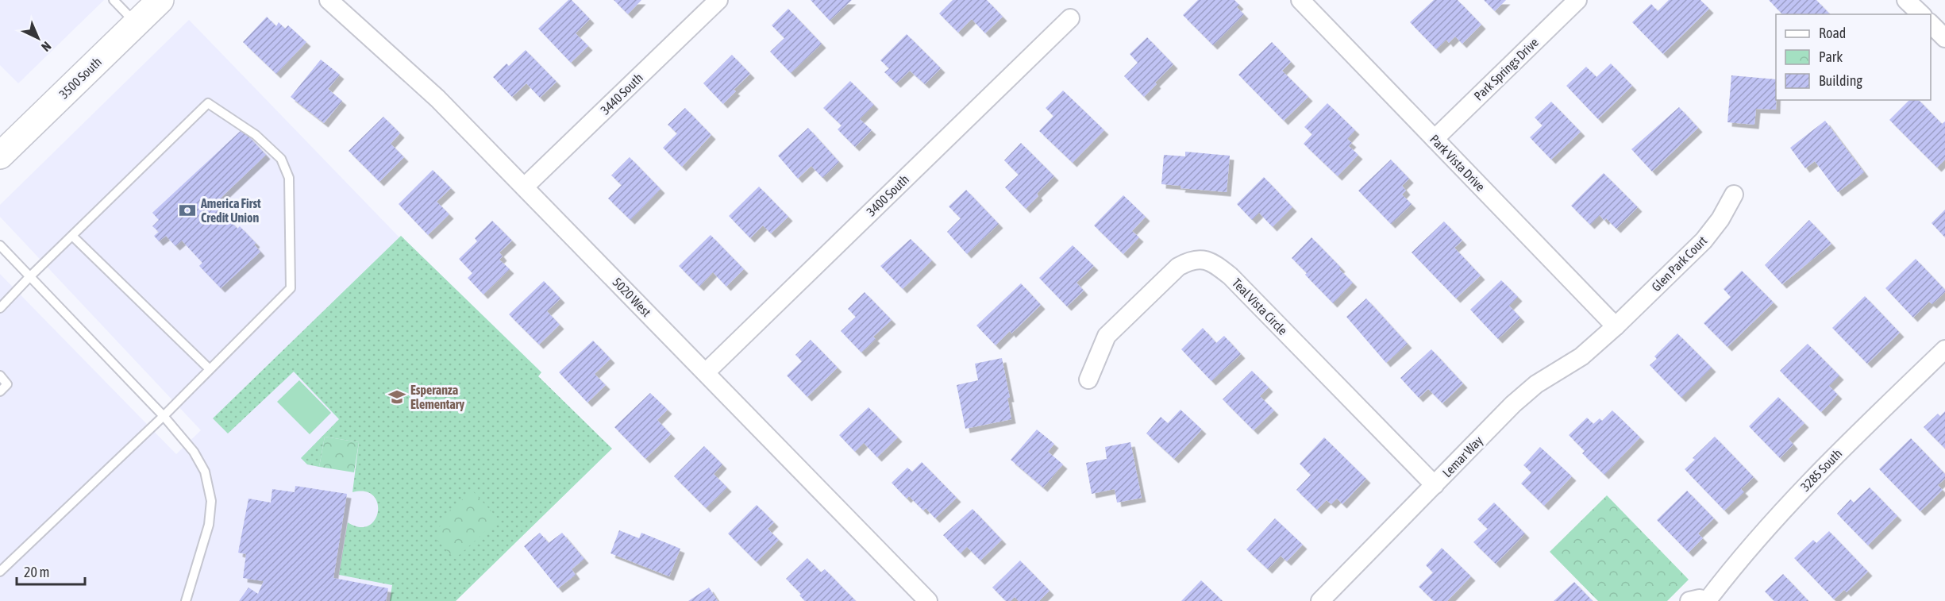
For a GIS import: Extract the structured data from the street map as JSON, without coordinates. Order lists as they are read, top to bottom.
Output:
{
  "streets": {
    "main road": ["3500 South"],
    "street": [
      "Park Springs Drive",
      "3440 South",
      "Park Vista Drive",
      "3400 South",
      "Glen Park Court",
      "5020 West",
      "Teal Vista Circle",
      "Lemar Way",
      "3285 South"
    ]
  },
  "crossings": [
    ["Park Springs Drive", "Park Vista Drive"],
    ["3440 South", "5020 West"],
    ["Park Vista Drive", "Glen Park Court"],
    ["Park Vista Drive", "Lemar Way"],
    ["3400 South", "5020 West"],
    ["Glen Park Court", "Lemar Way"],
    ["Teal Vista Circle", "Lemar Way"]
  ],
  "places": {
    "bank": ["America First Credit Union"],
    "school or university": ["Esperanza Elementary"]
  },
  "legend": ["Road", "Park", "Building"],
  "scale_bar": "20 m",
  "north": "bottom right"
}
